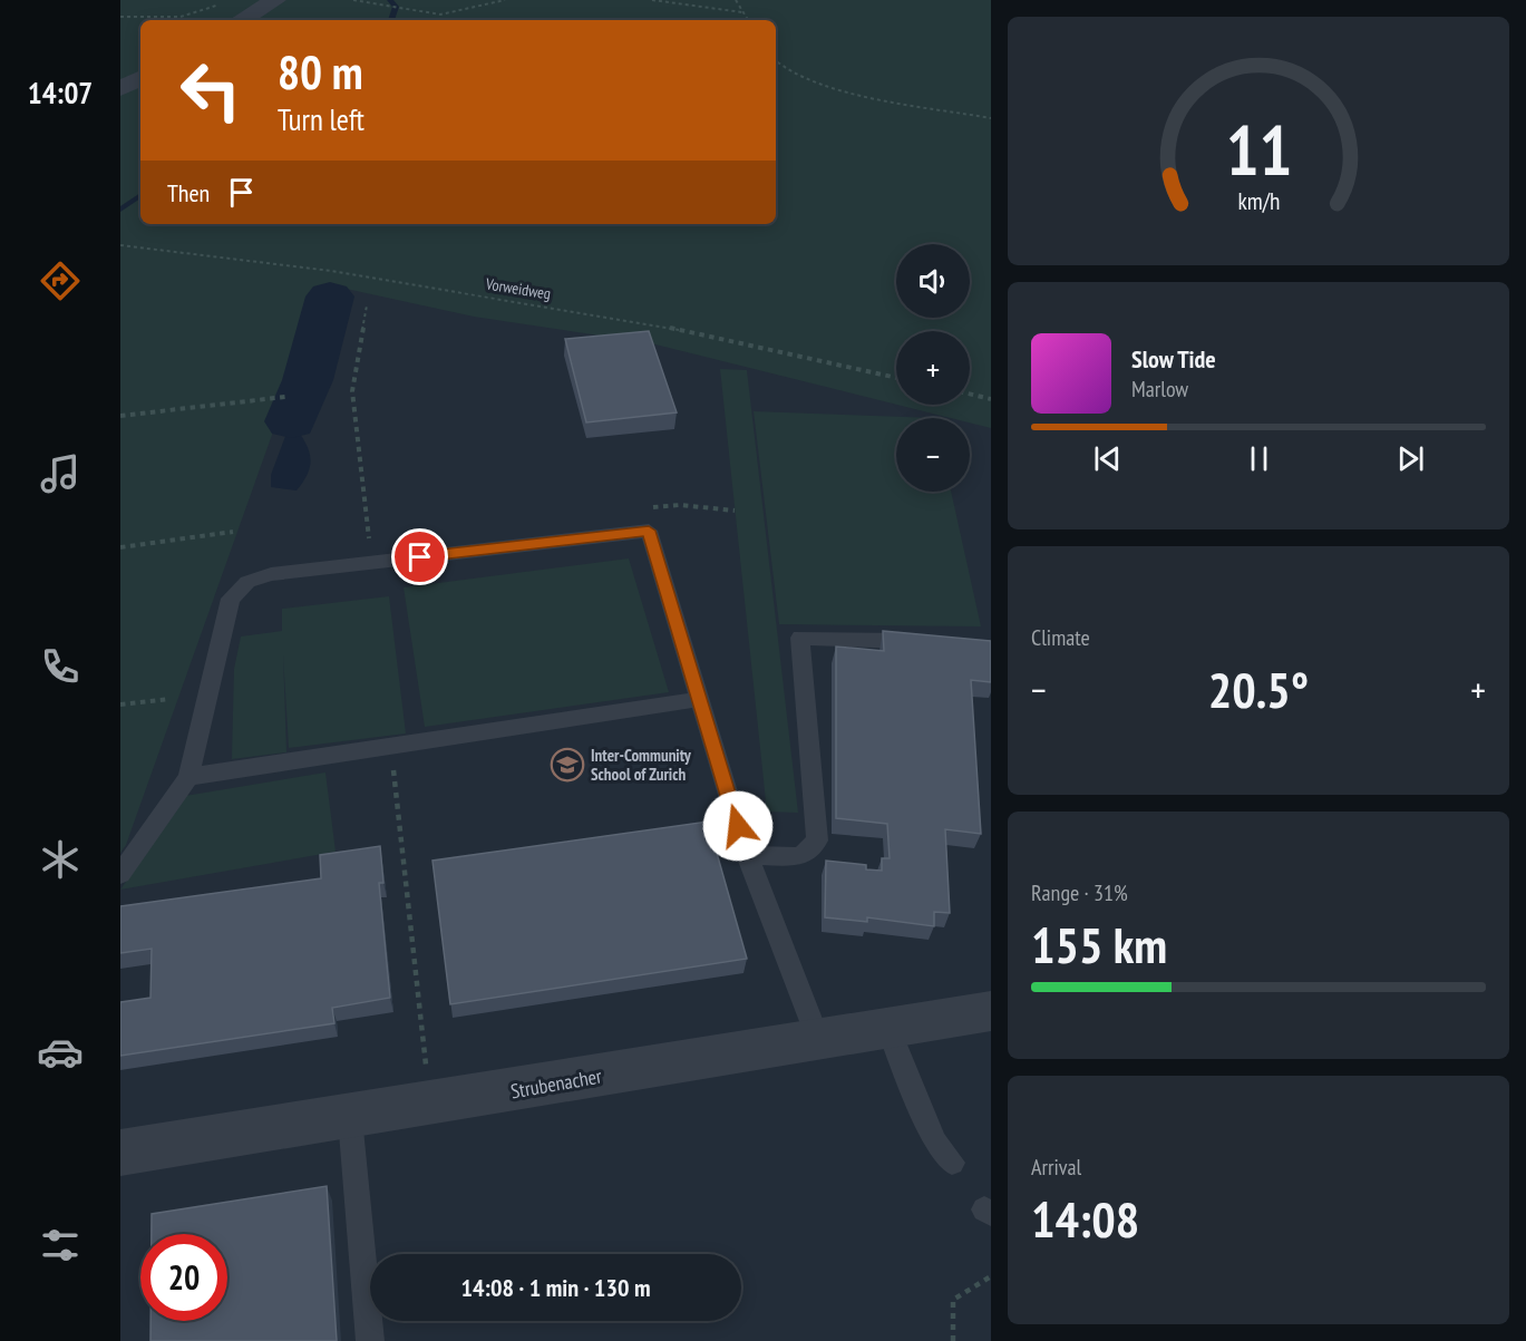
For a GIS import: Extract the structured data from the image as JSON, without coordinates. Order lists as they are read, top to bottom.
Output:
{
  "streets": {
    "street": ["Strubenacher"],
    "path": ["Vorweidweg"]
  },
  "places": {
    "school or university": ["Inter-Community School of Zurich"]
  },
  "page": {
    "tabs": "14:07",
    "turn": ["80 m", "Turn left"],
    "then": "Then",
    "map_buttons": ["+", "−"],
    "song": ["Slow Tide", "Marlow"],
    "tile": [
      "Climate",
      ["Range · 31%", "155 km"],
      ["Arrival", "14:08"]
    ],
    "heat": ["−", "20.5°", "+"],
    "limit": "20",
    "trip": "14:08 · 1 min · 130 m",
    "gauge": ["11", "km/h"]
  }
}
